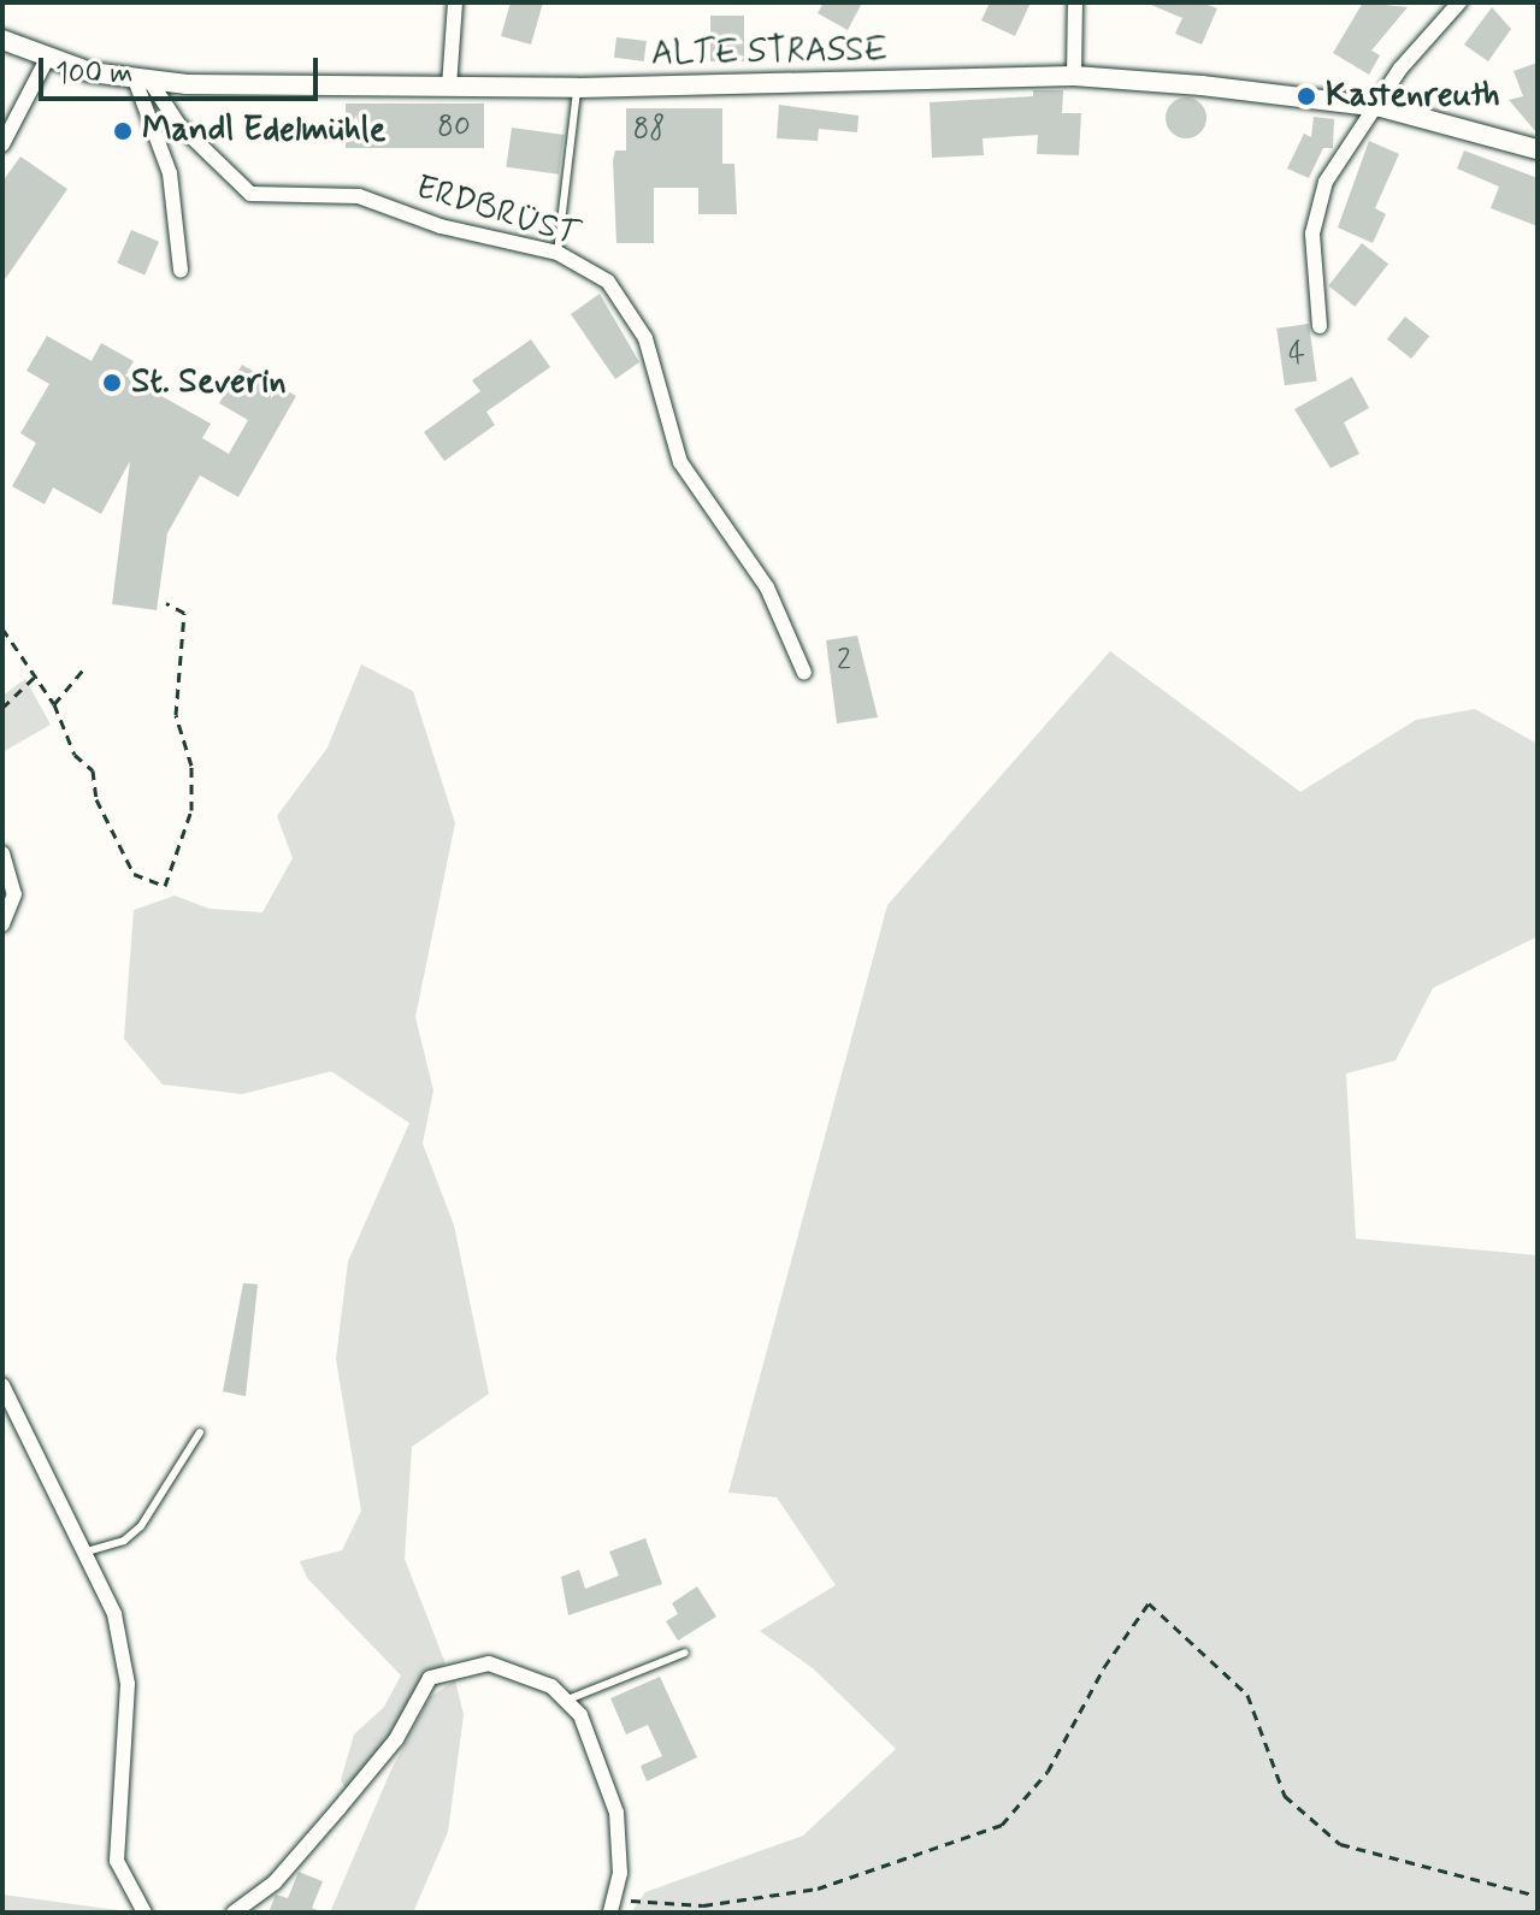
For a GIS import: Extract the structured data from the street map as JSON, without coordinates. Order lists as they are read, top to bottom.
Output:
{
  "streets": {
    "street": ["ALTE STRASSE", "ERDBRÜST"]
  },
  "crossings": [
    ["ALTE STRASSE", "ERDBRÜST"]
  ],
  "places": ["Kastenreuth", "Mandl Edelmühle", "St. Severin"],
  "house_numbers": [
    "80",
    "88",
    "4",
    "2"
  ],
  "scale_bar": "100 m"
}
